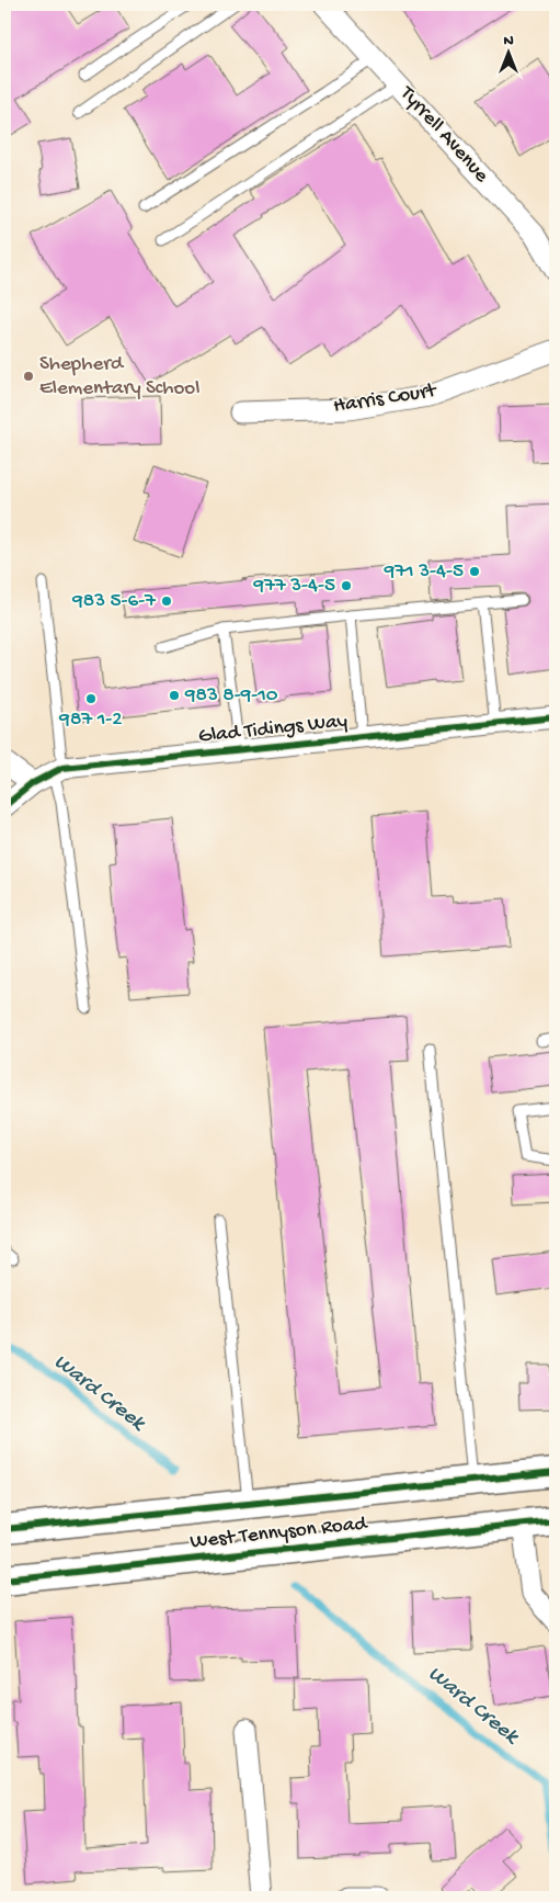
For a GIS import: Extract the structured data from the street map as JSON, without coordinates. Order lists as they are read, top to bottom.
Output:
{
  "streets": {
    "main road": ["West Tennyson Road"],
    "street": ["Tyrrell Avenue", "Harris Court", "Glad Tidings Way"]
  },
  "water": ["Ward Creek"],
  "places": [
    "Shepherd Elementary School",
    "971 3-4-5",
    "977 3-4-5",
    "983 5-6-7",
    "983 8-9-10",
    "987 1-2"
  ],
  "north": "top"
}
